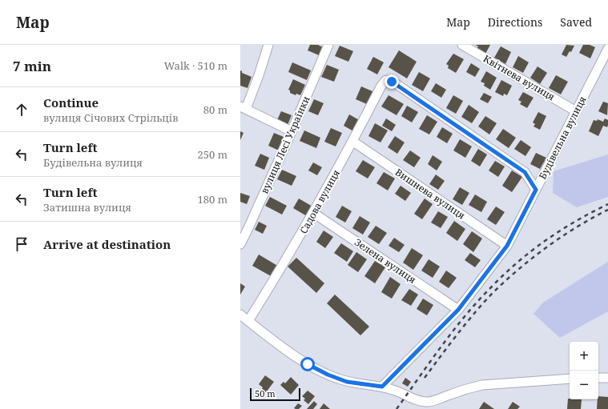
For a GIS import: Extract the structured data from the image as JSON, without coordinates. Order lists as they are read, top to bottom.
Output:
{
  "streets": {
    "street": [
      "Квітнева вулиця",
      "Будівельна вулиця",
      "вулиця Лесі Українки",
      "Вишнева вулиця",
      "Садова вулиця",
      "Зелена вулиця"
    ]
  },
  "crossings": [
    ["Квітнева вулиця", "Будівельна вулиця"],
    ["Будівельна вулиця", "Вишнева вулиця"],
    ["Будівельна вулиця", "Садова вулиця"],
    ["Будівельна вулиця", "Зелена вулиця"],
    ["Вишнева вулиця", "Садова вулиця"],
    ["Садова вулиця", "Зелена вулиця"]
  ],
  "scale_bar": "50 m",
  "page": {
    "header": "Map",
    "nav": ["Map", "Directions", "Saved"],
    "heading": ["7 min", "Walk · 510 m"],
    "list": [
      ["Continue", "вулиця Січових Стрільців", "80 m"],
      ["Turn left", "Будівельна вулиця", "250 m"],
      ["Turn left", "Затишна вулиця", "180 m"],
      "Arrive at destination"
    ],
    "map_buttons": ["+", "−"],
    "scale": "50 m"
  }
}
